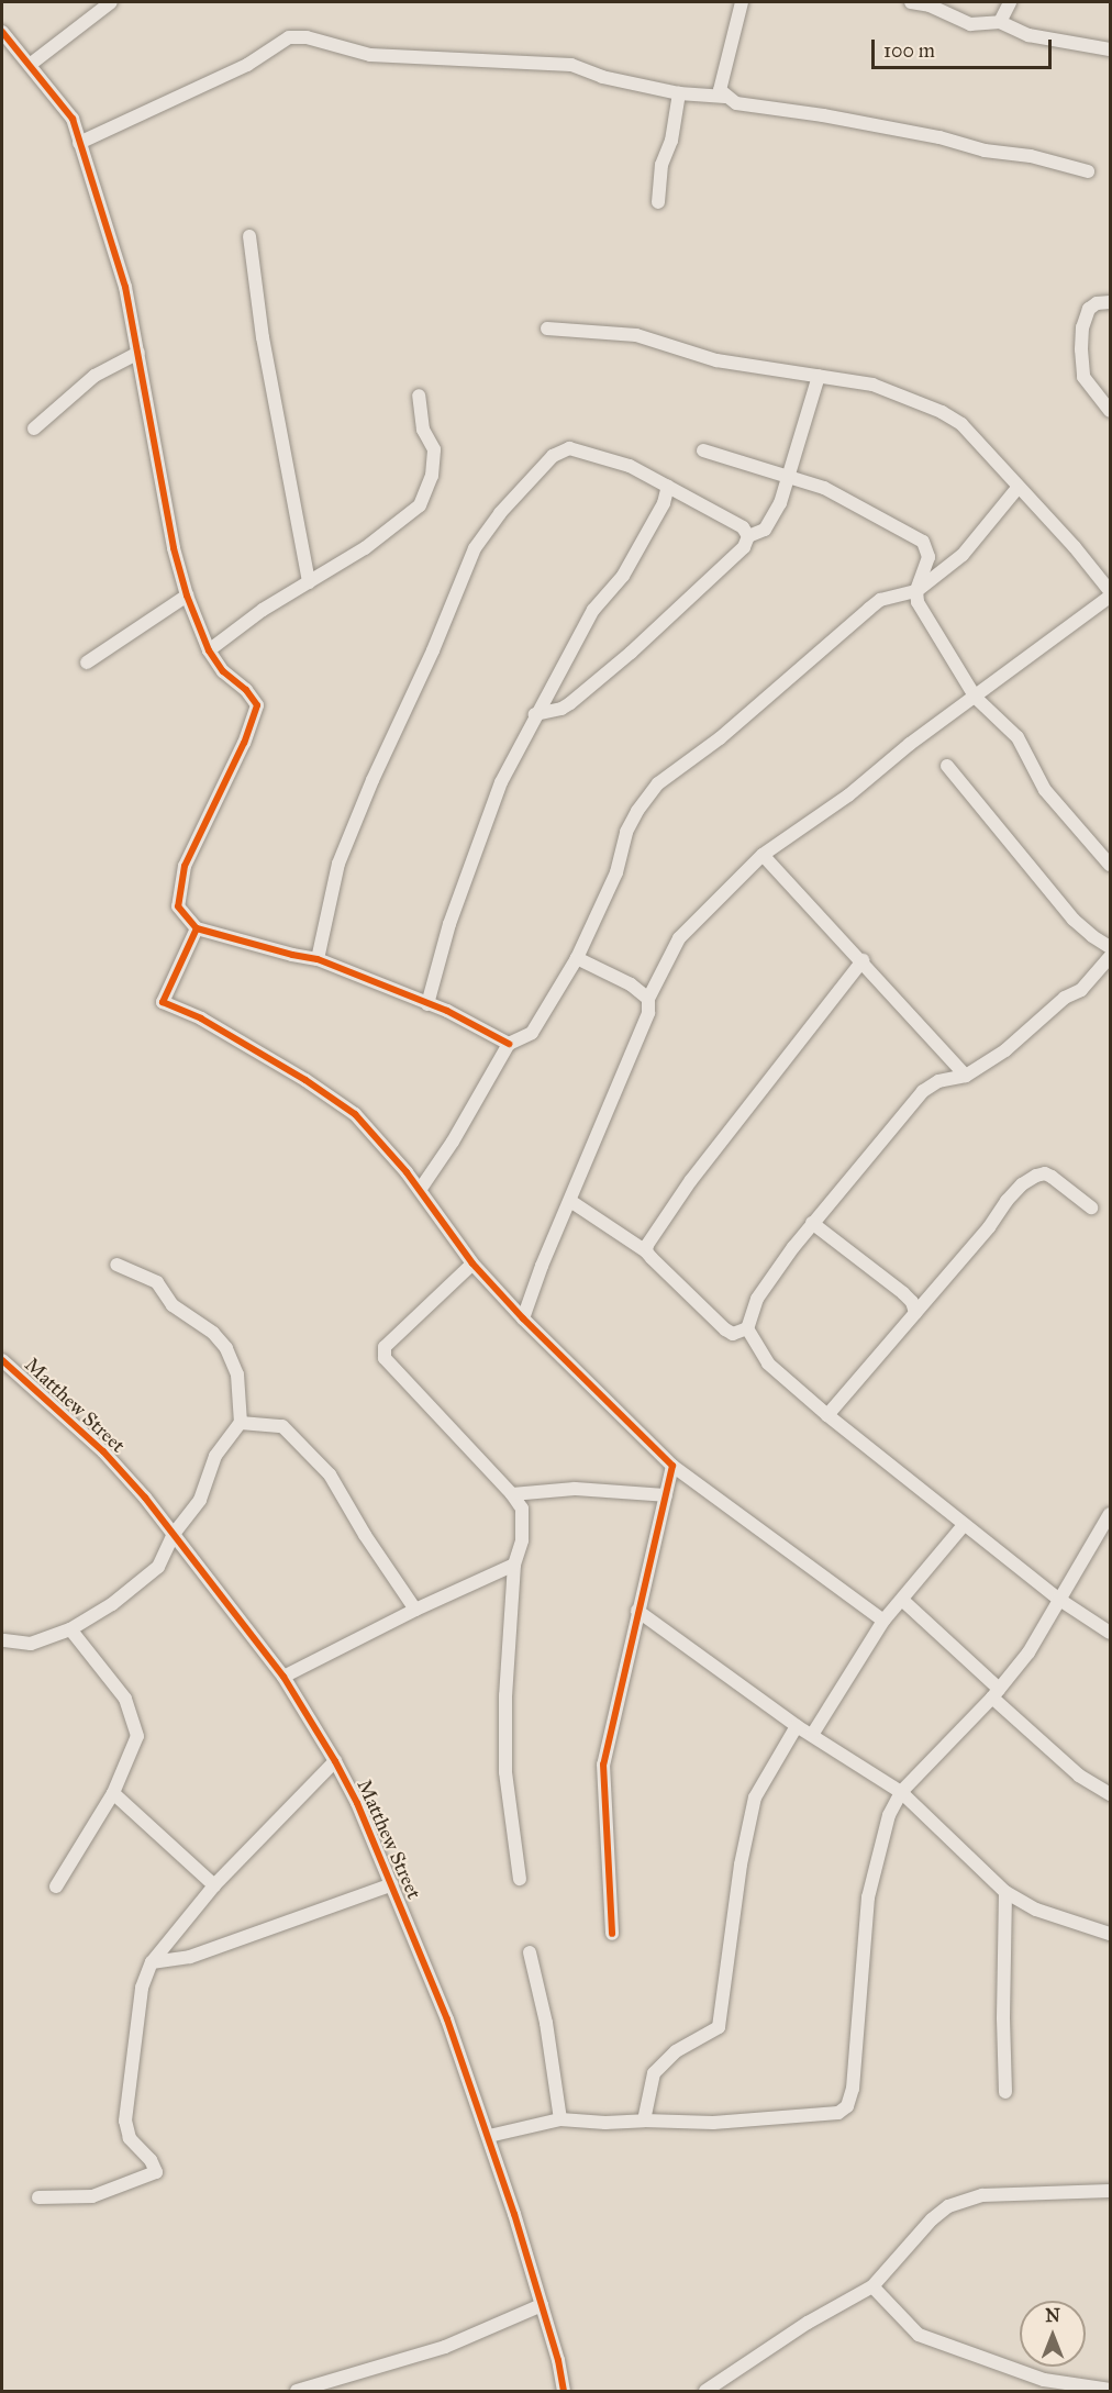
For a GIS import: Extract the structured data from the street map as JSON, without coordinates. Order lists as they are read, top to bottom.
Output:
{
  "streets": {
    "street": ["Matthew Street"]
  },
  "scale_bar": "100 m",
  "north": "top"
}
